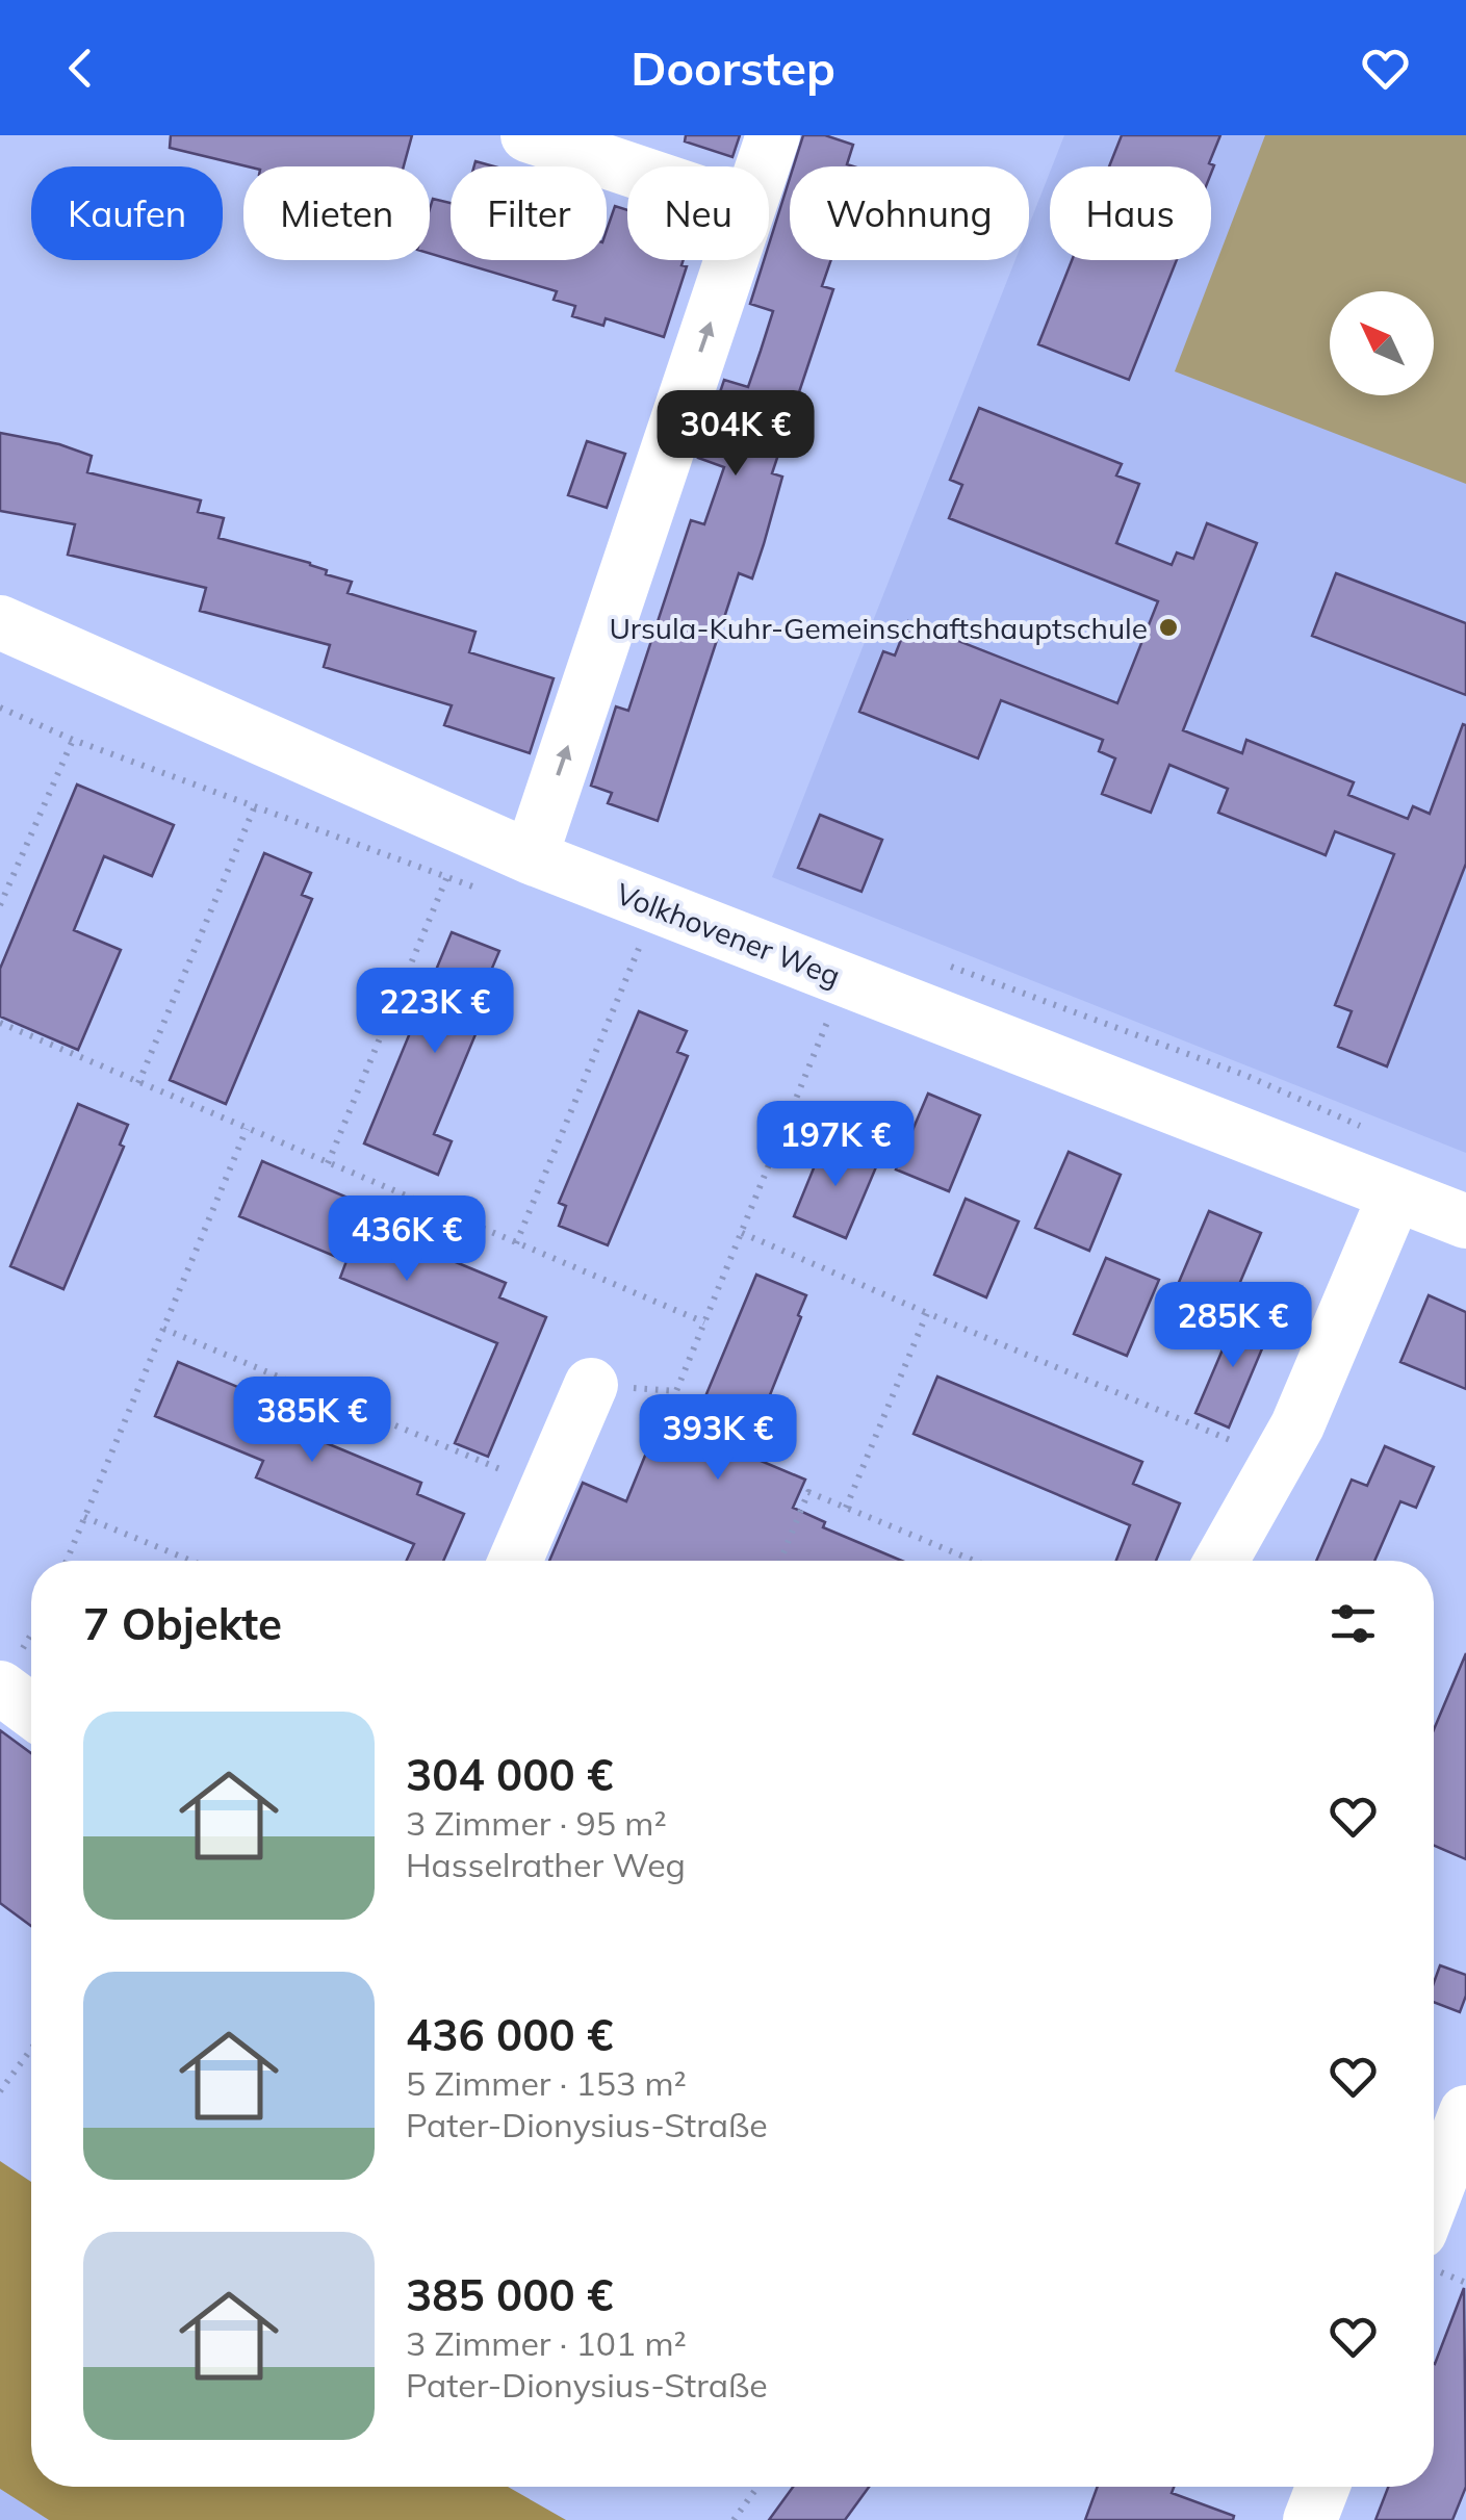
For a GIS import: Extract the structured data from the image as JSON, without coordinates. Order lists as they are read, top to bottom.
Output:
{
  "streets": {
    "street": ["Volkhovener Weg"]
  },
  "places": ["Ursula-Kuhr-Gemeinschaftshauptschule"],
  "north": "top left",
  "page": {
    "header": "Doorstep",
    "chip": [
      "Kaufen",
      "Mieten",
      "Filter",
      "Neu",
      "Wohnung",
      "Haus"
    ],
    "price": [
      "304K €",
      "223K €",
      "197K €",
      "436K €",
      "285K €",
      "385K €",
      "393K €"
    ],
    "heading": "7 Objekte",
    "list": [
      {
        "name": "304 000 €",
        "note": "3 Zimmer · 95 m² · Hasselrather Weg"
      },
      {
        "name": "436 000 €",
        "note": "5 Zimmer · 153 m² · Pater-Dionysius-Straße"
      },
      {
        "name": "385 000 €",
        "note": "3 Zimmer · 101 m² · Pater-Dionysius-Straße"
      }
    ]
  }
}
